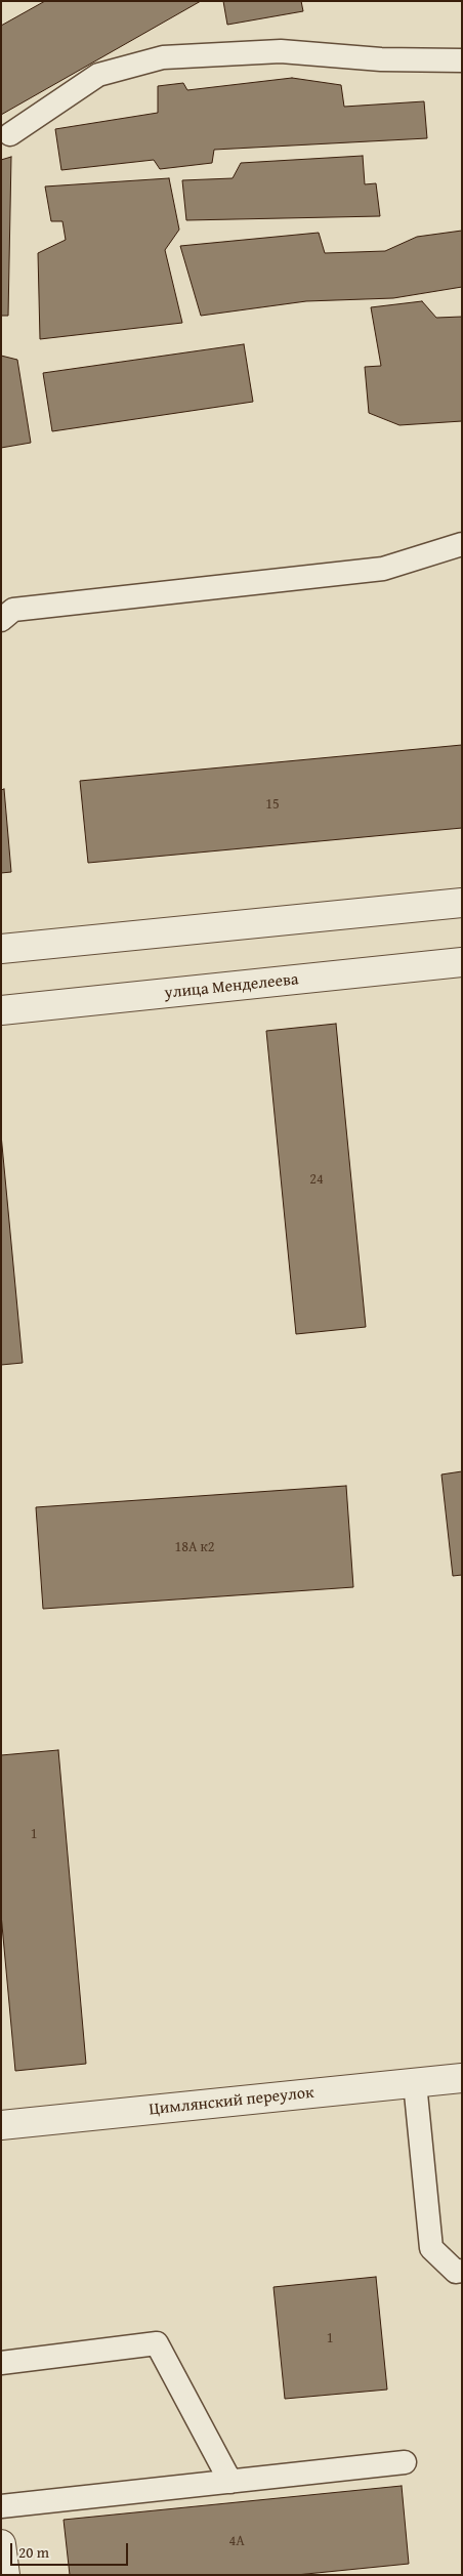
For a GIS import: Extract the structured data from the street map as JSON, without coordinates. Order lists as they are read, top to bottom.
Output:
{
  "streets": {
    "street": ["улица Менделеева", "Цимлянский переулок"]
  },
  "house_numbers": [
    "15",
    "24",
    "18А к2",
    "1",
    "1",
    "4А"
  ],
  "scale_bar": "20 m"
}
